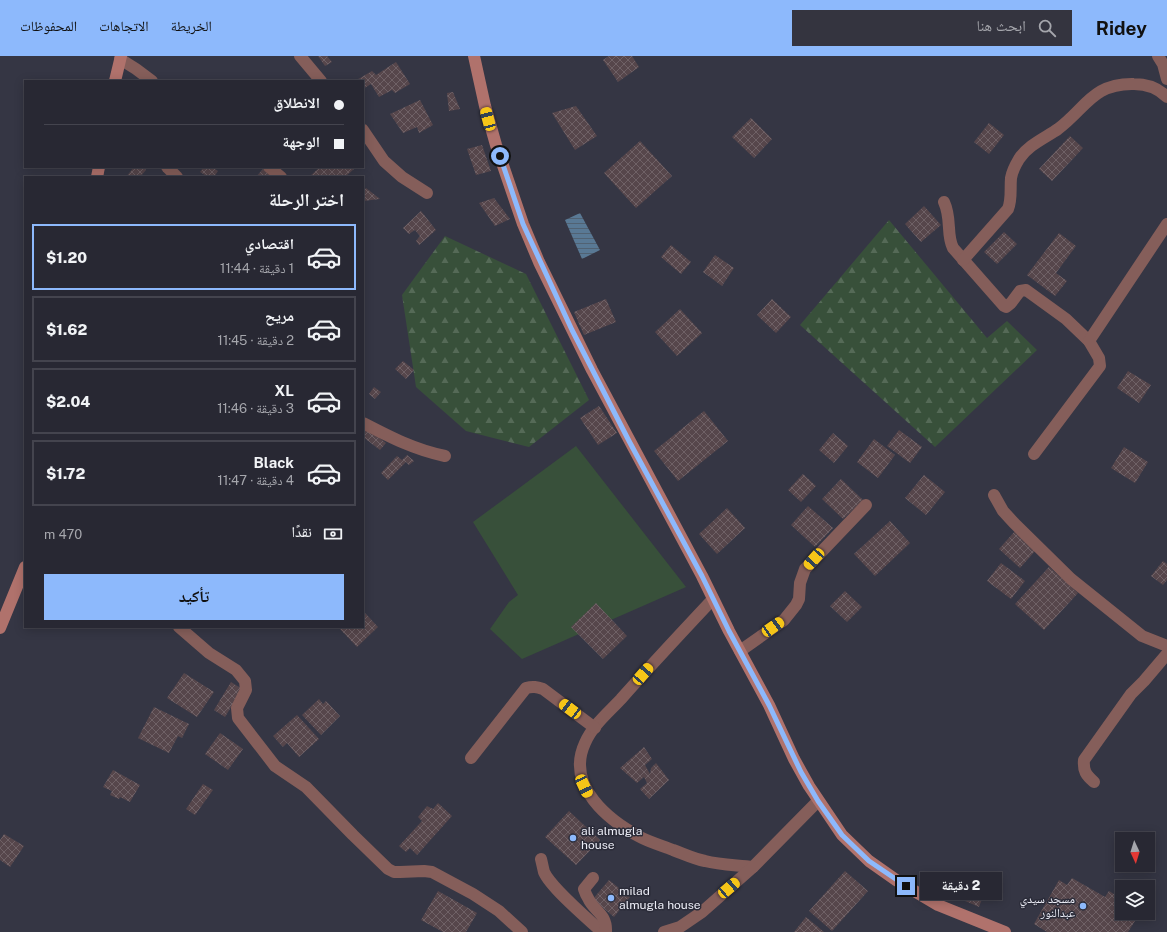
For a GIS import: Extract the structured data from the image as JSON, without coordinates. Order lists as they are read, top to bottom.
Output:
{
  "places": ["ali almugla house", "milad almugla house", "مسجد سيدي عبدالنور"],
  "north": "bottom",
  "page": {
    "header": "Ridey",
    "search": "ابحث هنا",
    "nav": ["الخريطة", "الاتجاهات", "المحفوظات"],
    "banner": ["الانطلاق", "الوجهة"],
    "heading": "اختر الرحلة",
    "list": [
      {
        "name": "اقتصادي",
        "note": "1 دقيقة · 11:44",
        "value": "$1.20"
      },
      {
        "name": "مريح",
        "note": "2 دقيقة · 11:45",
        "value": "$1.62"
      },
      {
        "name": "XL",
        "note": "3 دقيقة · 11:46",
        "value": "$2.04"
      },
      {
        "name": "Black",
        "note": "4 دقيقة · 11:47",
        "value": "$1.72"
      }
    ],
    "pay": ["نقدًا", "470 m"],
    "buttons": "تأكيد",
    "bubble": "2 دقيقة"
  }
}
